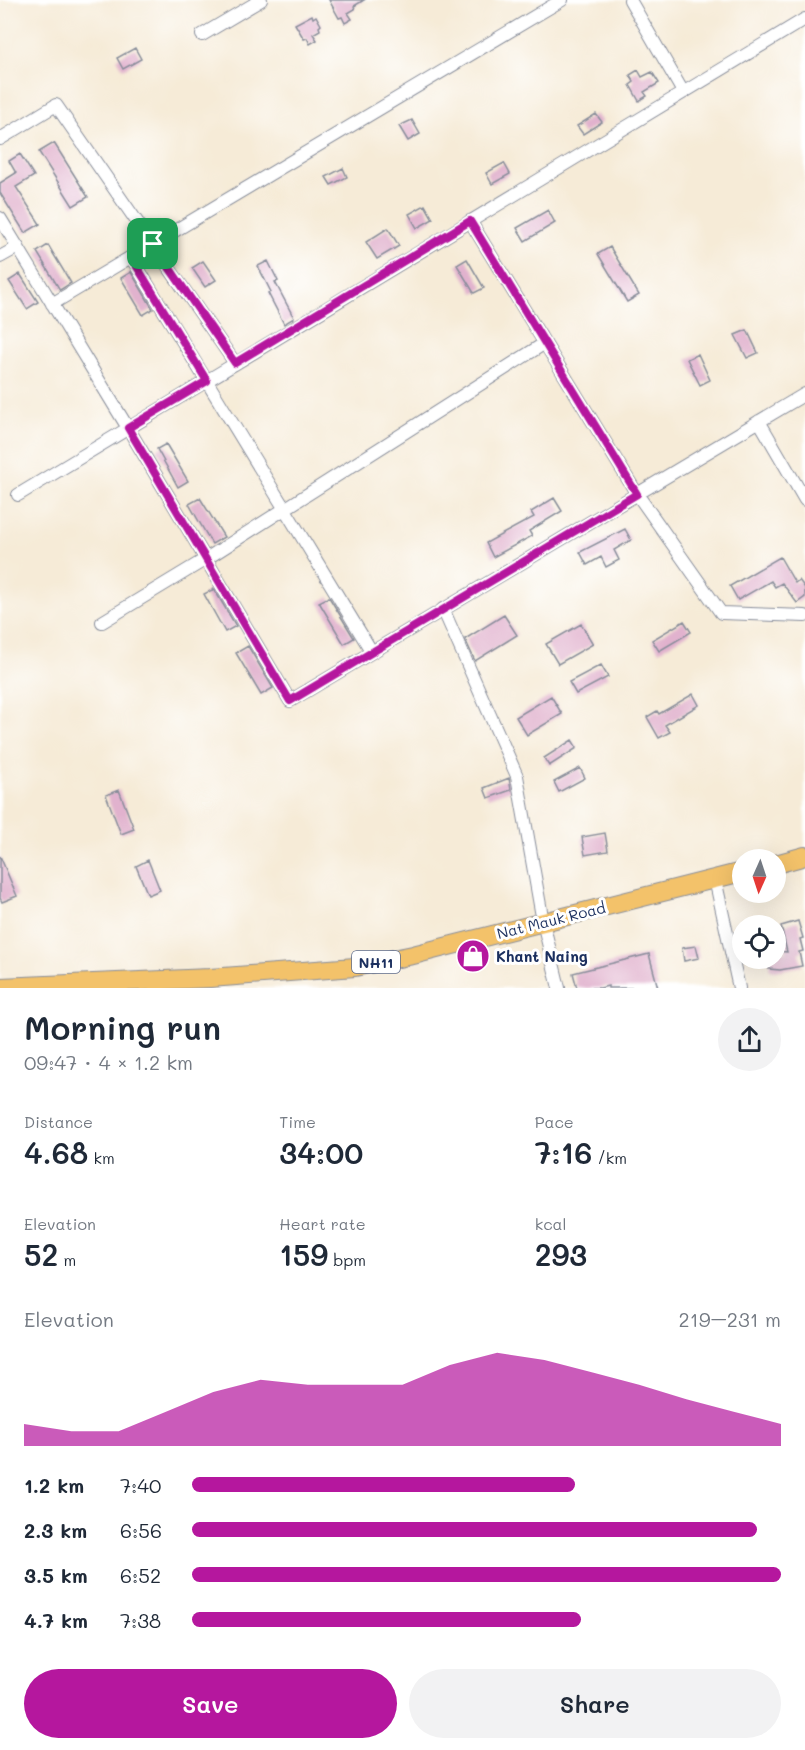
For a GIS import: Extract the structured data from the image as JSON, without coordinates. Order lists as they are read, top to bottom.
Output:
{
  "streets": {
    "highway": ["Nat Mauk Road", "NH11"]
  },
  "places": {
    "shop": ["Khant Naing"]
  },
  "north": "bottom",
  "page": {
    "heading": ["Morning run", "09:47 · 4 × 1.2 km"],
    "stats": [
      ["Distance", "4.68 km"],
      ["Time", "34:00"],
      ["Pace", "7:16 /km"],
      ["Elevation", "52 m"],
      ["Heart rate", "159 bpm"],
      ["kcal", "293"]
    ],
    "chart": ["Elevation", "219–231 m"],
    "list": [
      {
        "name": "1.2 km",
        "note": "7:40"
      },
      {
        "name": "2.3 km",
        "note": "6:56"
      },
      {
        "name": "3.5 km",
        "note": "6:52"
      },
      {
        "name": "4.7 km",
        "note": "7:38"
      }
    ],
    "buttons": ["Save", "Share"]
  }
}
